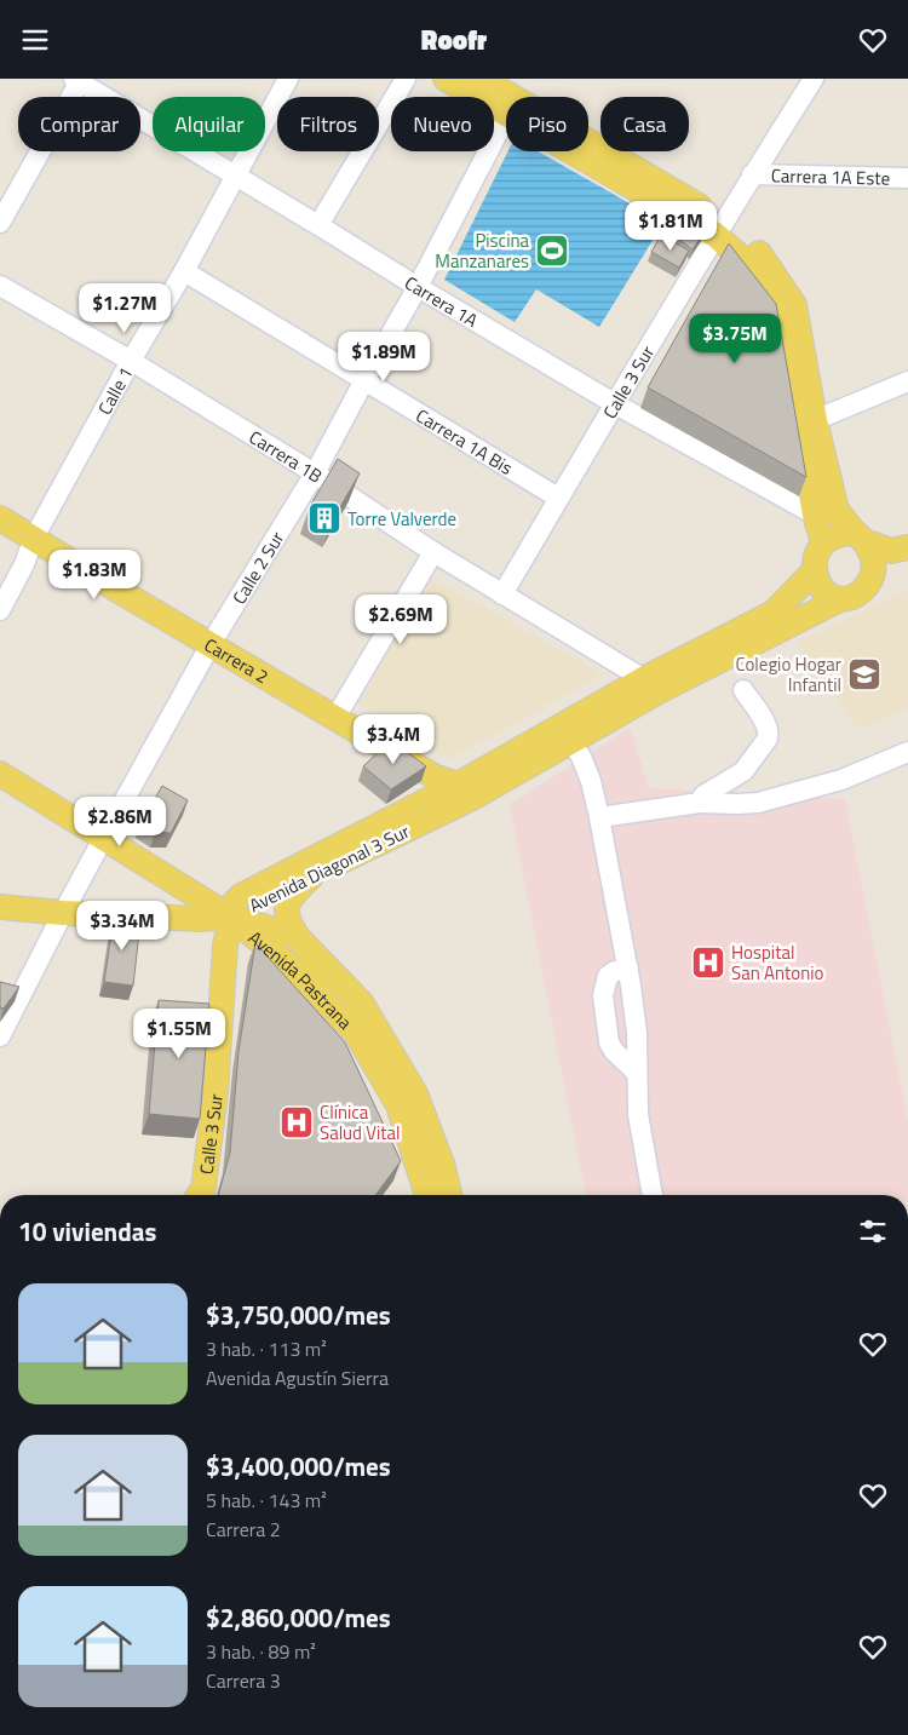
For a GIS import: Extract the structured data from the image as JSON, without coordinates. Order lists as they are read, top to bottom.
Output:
{
  "streets": {
    "main road": [
      "Calle 3 Sur",
      "Carrera 2",
      "Avenida Diagonal 3 Sur",
      "Avenida Pastrana"
    ],
    "street": [
      "Carrera 1A Este",
      "Carrera 1A",
      "Calle 1",
      "Carrera 1A Bis",
      "Carrera 1B",
      "Calle 2 Sur"
    ]
  },
  "crossings": [
    ["Carrera 1A Este", "Calle 3 Sur"],
    ["Carrera 1A", "Calle 3 Sur"],
    ["Carrera 1A", "Calle 1"],
    ["Carrera 1A", "Calle 2 Sur"],
    ["Calle 3 Sur", "Carrera 1A Bis"],
    ["Calle 3 Sur", "Carrera 1B"],
    ["Calle 3 Sur", "Avenida Diagonal 3 Sur"],
    ["Calle 3 Sur", "Avenida Pastrana"],
    ["Calle 1", "Carrera 1A Bis"],
    ["Calle 1", "Carrera 1B"],
    ["Calle 1", "Carrera 2"],
    ["Carrera 1A Bis", "Calle 2 Sur"],
    ["Carrera 1B", "Calle 2 Sur"],
    ["Carrera 1B", "Avenida Diagonal 3 Sur"],
    ["Calle 2 Sur", "Carrera 2"],
    ["Carrera 2", "Avenida Diagonal 3 Sur"],
    ["Avenida Diagonal 3 Sur", "Avenida Pastrana"]
  ],
  "places": {
    "sports": ["Piscina Manzanares"],
    "building": ["Torre Valverde"],
    "school or university": ["Colegio Hogar Infantil"],
    "hospital": ["Hospital San Antonio", "Clínica Salud Vital"]
  },
  "page": {
    "header": "Roofr",
    "chip": [
      "Comprar",
      "Alquilar",
      "Filtros",
      "Nuevo",
      "Piso",
      "Casa"
    ],
    "price": [
      "$1.81M",
      "$1.27M",
      "$3.75M",
      "$1.89M",
      "$1.83M",
      "$2.69M",
      "$3.4M",
      "$2.86M",
      "$3.34M",
      "$1.55M"
    ],
    "heading": "10 viviendas",
    "list": [
      {
        "name": "$3,750,000/mes",
        "note": "3 hab. · 113 m² · Avenida Agustín Sierra"
      },
      {
        "name": "$3,400,000/mes",
        "note": "5 hab. · 143 m² · Carrera 2"
      },
      {
        "name": "$2,860,000/mes",
        "note": "3 hab. · 89 m² · Carrera 3"
      }
    ]
  }
}
